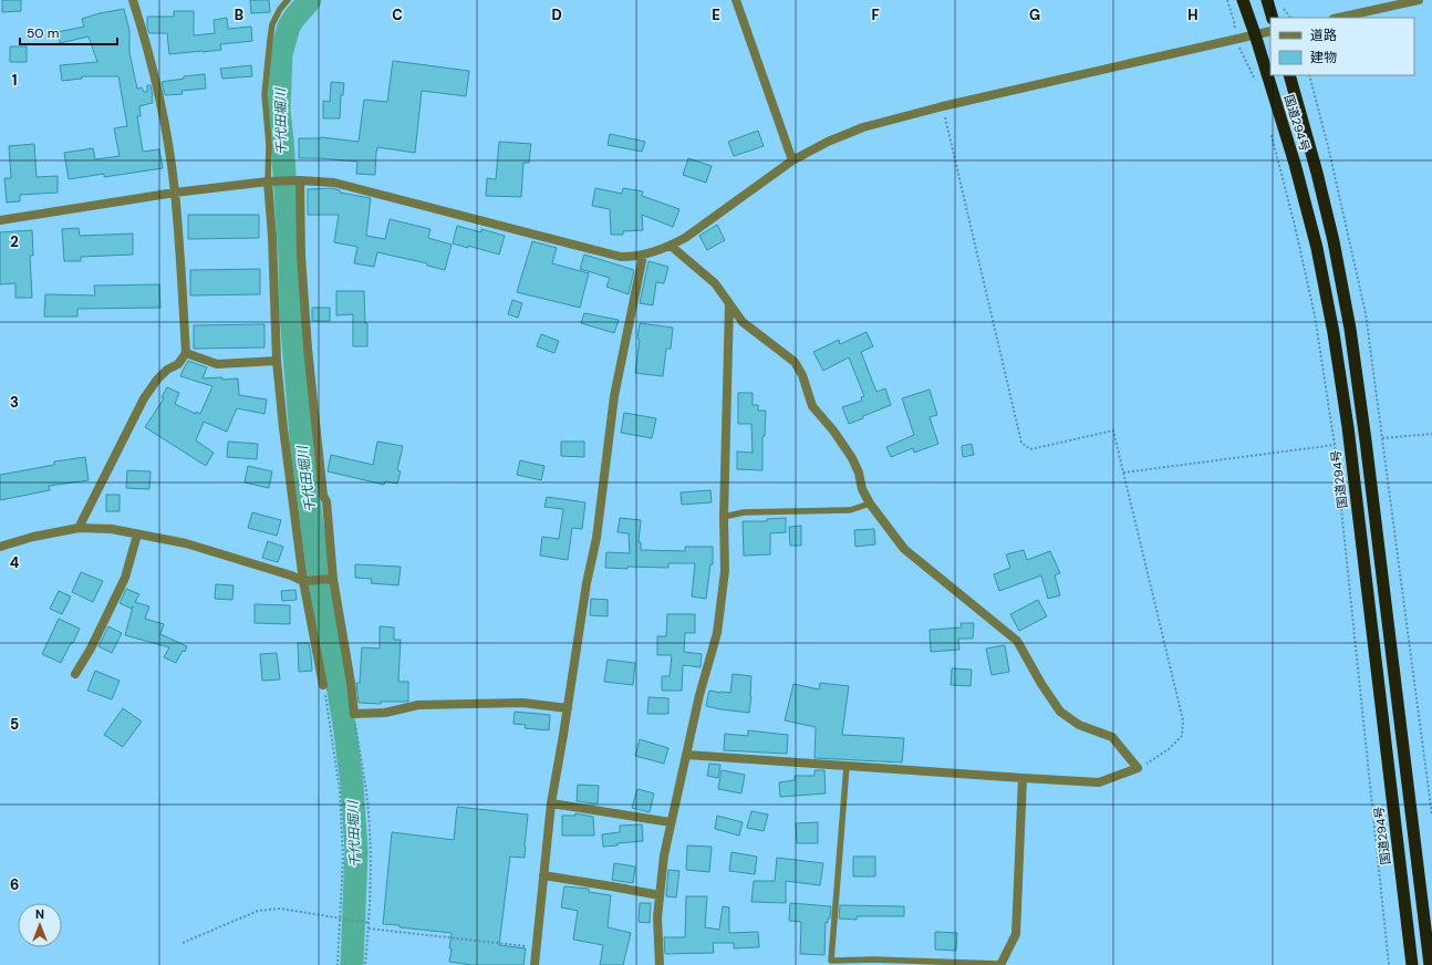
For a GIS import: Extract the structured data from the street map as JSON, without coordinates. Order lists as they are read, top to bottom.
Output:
{
  "streets": {
    "highway": ["国道294号"]
  },
  "water": ["千代田堀川"],
  "legend": ["道路", "建物"],
  "scale_bar": "50 m",
  "north": "top",
  "grid": {
    "columns": [
      "B",
      "C",
      "D",
      "E",
      "F",
      "G",
      "H"
    ],
    "rows": [
      "1",
      "2",
      "3",
      "4",
      "5",
      "6"
    ]
  }
}
